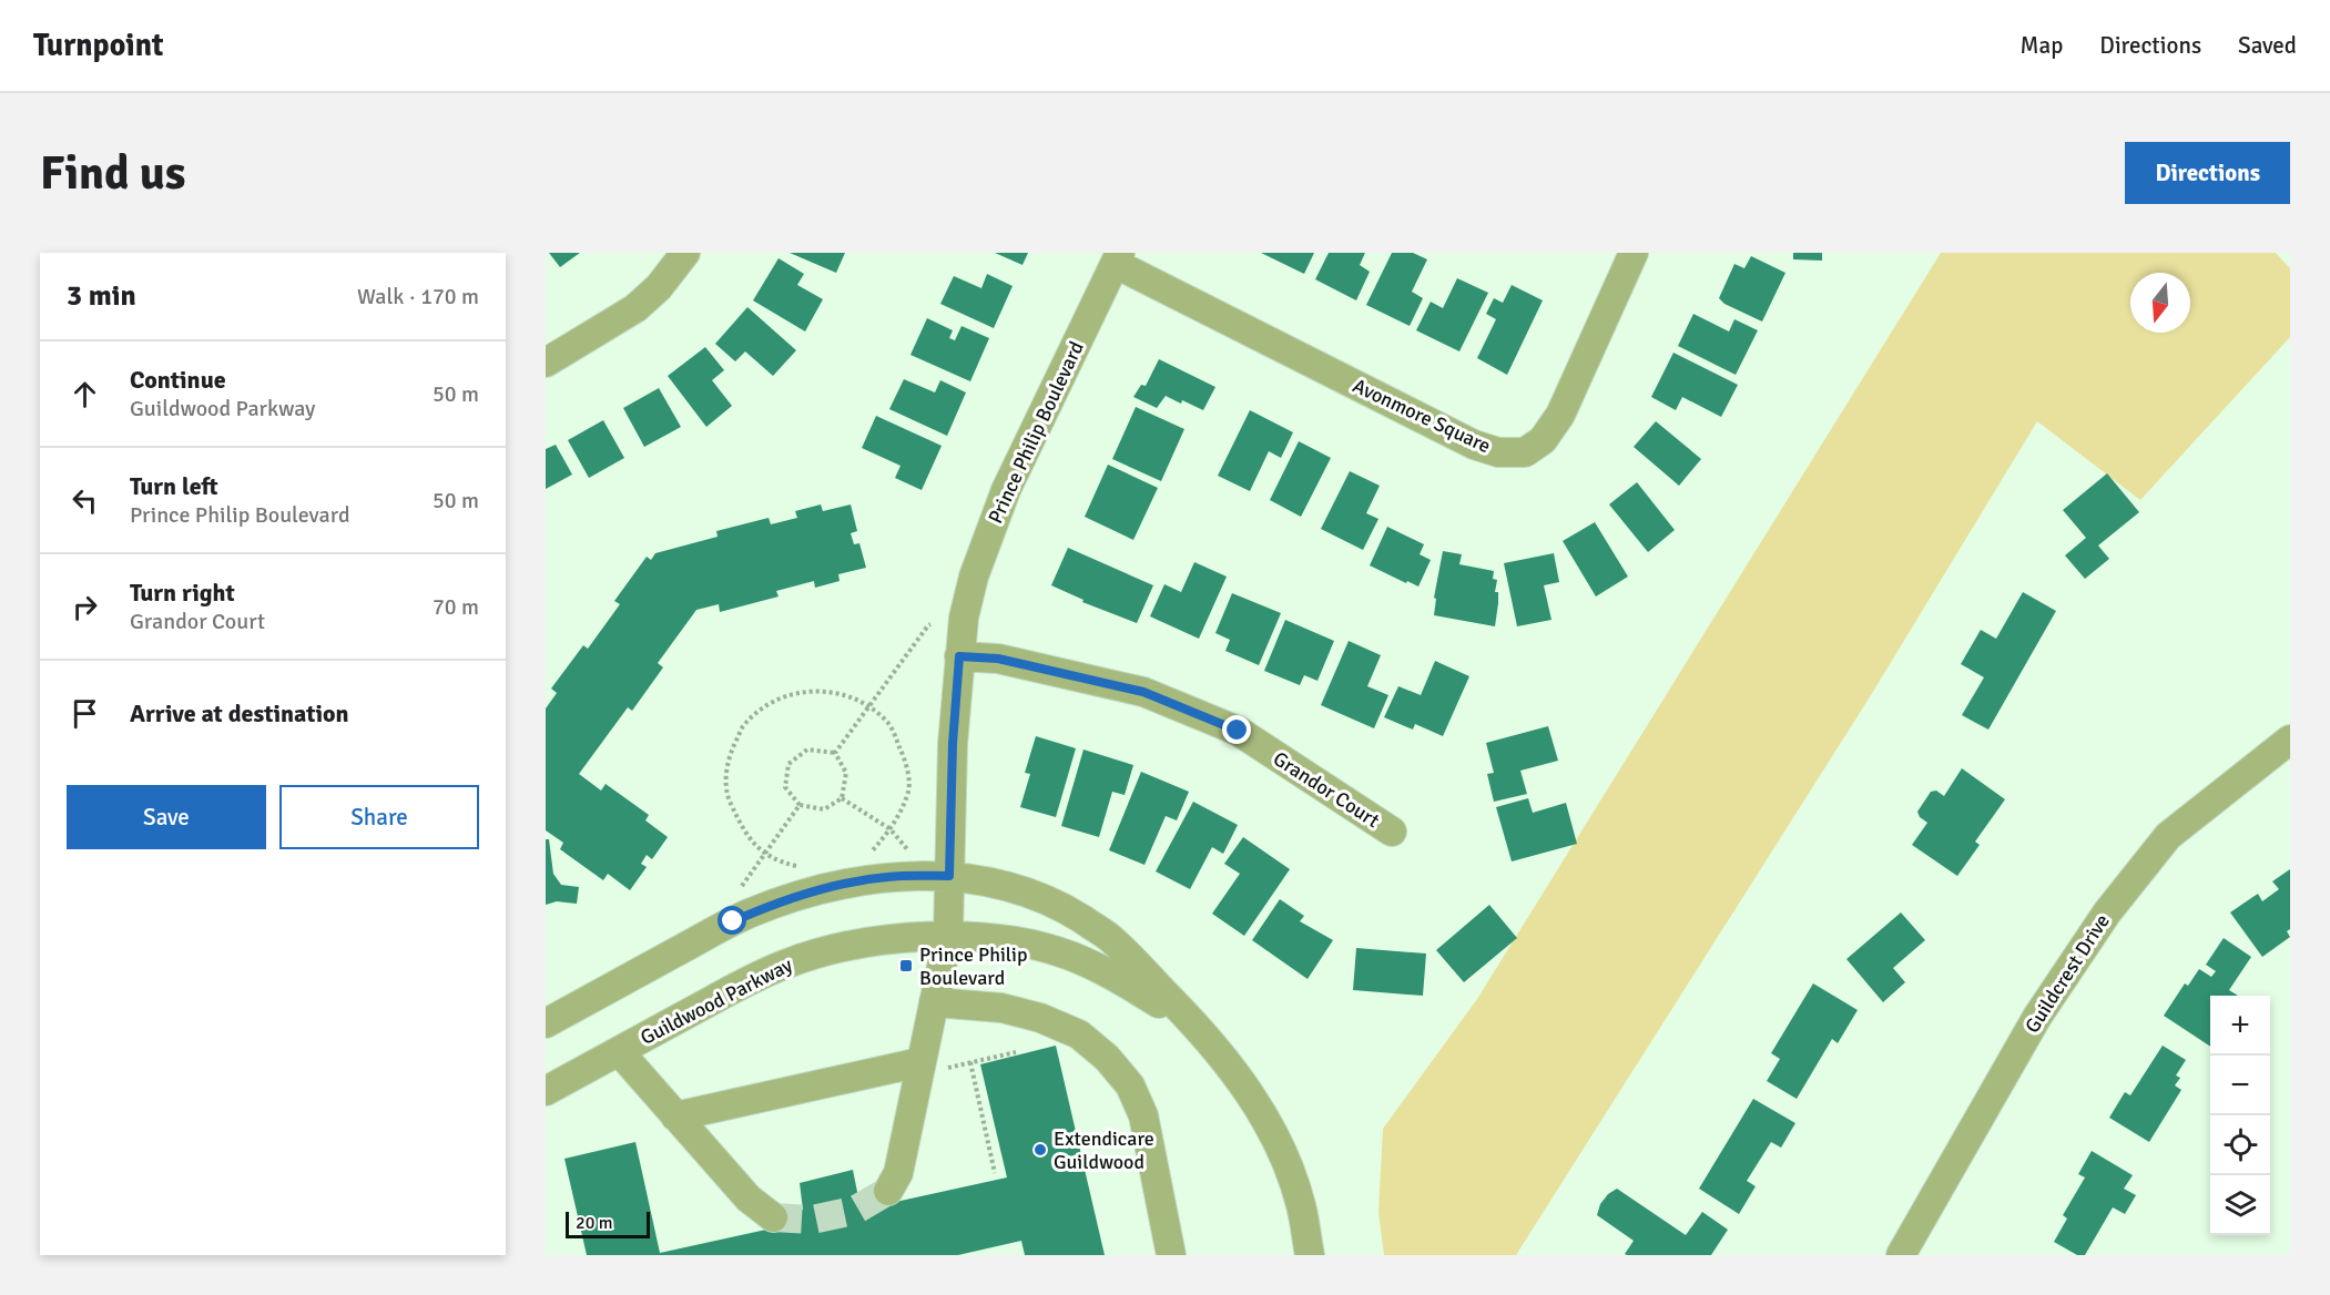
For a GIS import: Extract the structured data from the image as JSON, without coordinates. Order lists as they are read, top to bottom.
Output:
{
  "streets": {
    "street": [
      "Avonmore Square",
      "Prince Philip Boulevard",
      "Grandor Court",
      "Guildcrest Drive",
      "Guildwood Parkway"
    ]
  },
  "crossings": [
    ["Avonmore Square", "Prince Philip Boulevard"],
    ["Prince Philip Boulevard", "Grandor Court"],
    ["Prince Philip Boulevard", "Guildwood Parkway"]
  ],
  "places": {
    "transit": ["Prince Philip Boulevard"],
    "other": ["Extendicare Guildwood"]
  },
  "scale_bar": "20 m",
  "north": "bottom",
  "page": {
    "header": "Turnpoint",
    "nav": ["Map", "Directions", "Saved"],
    "buttons": [
      "Directions",
      ["Save", "Share"]
    ],
    "title": "Find us",
    "heading": ["3 min", "Walk · 170 m"],
    "list": [
      ["Continue", "Guildwood Parkway", "50 m"],
      ["Turn left", "Prince Philip Boulevard", "50 m"],
      ["Turn right", "Grandor Court", "70 m"],
      "Arrive at destination"
    ],
    "map_buttons": ["+", "−"],
    "scale": "20 m"
  }
}
